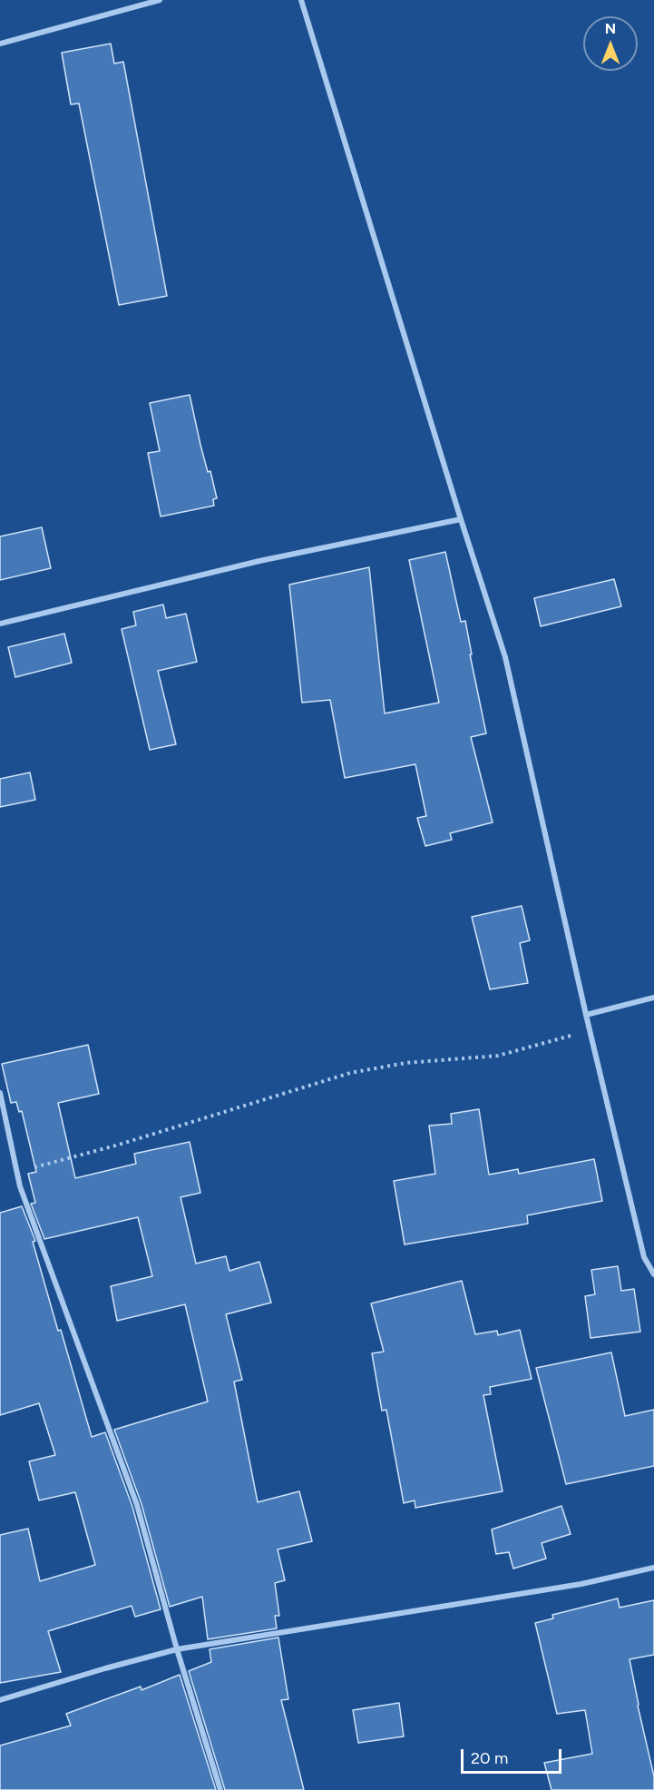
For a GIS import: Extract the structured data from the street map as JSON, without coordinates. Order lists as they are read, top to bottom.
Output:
{
  "scale_bar": "20 m",
  "north": "top"
}
